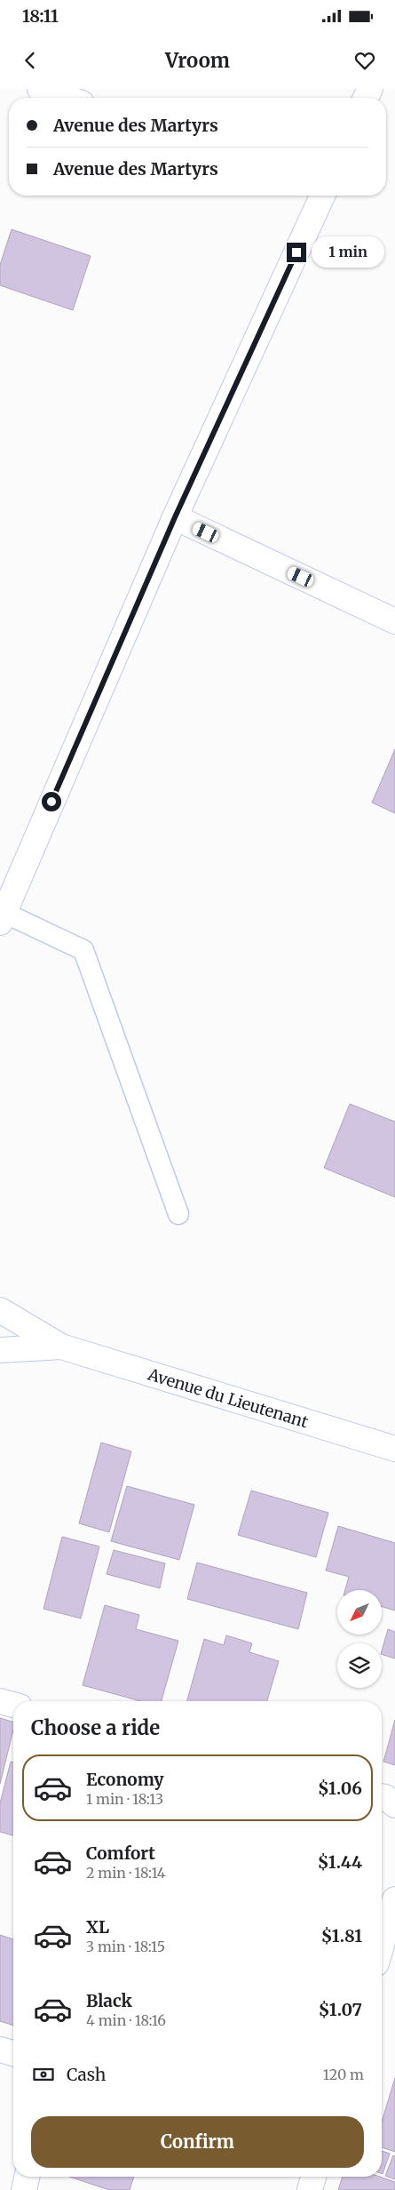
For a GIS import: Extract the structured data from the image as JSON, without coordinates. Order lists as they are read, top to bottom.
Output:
{
  "streets": {
    "main road": ["Avenue du Lieutenant"]
  },
  "north": "bottom left",
  "page": {
    "status": "18:11",
    "header": "Vroom",
    "banner": ["Avenue des Martyrs", "Avenue des Martyrs"],
    "bubble": "1 min",
    "heading": "Choose a ride",
    "list": [
      {
        "name": "Economy",
        "note": "1 min · 18:13",
        "value": "$1.06"
      },
      {
        "name": "Comfort",
        "note": "2 min · 18:14",
        "value": "$1.44"
      },
      {
        "name": "XL",
        "note": "3 min · 18:15",
        "value": "$1.81"
      },
      {
        "name": "Black",
        "note": "4 min · 18:16",
        "value": "$1.07"
      }
    ],
    "pay": ["Cash", "120 m"],
    "buttons": "Confirm"
  }
}
